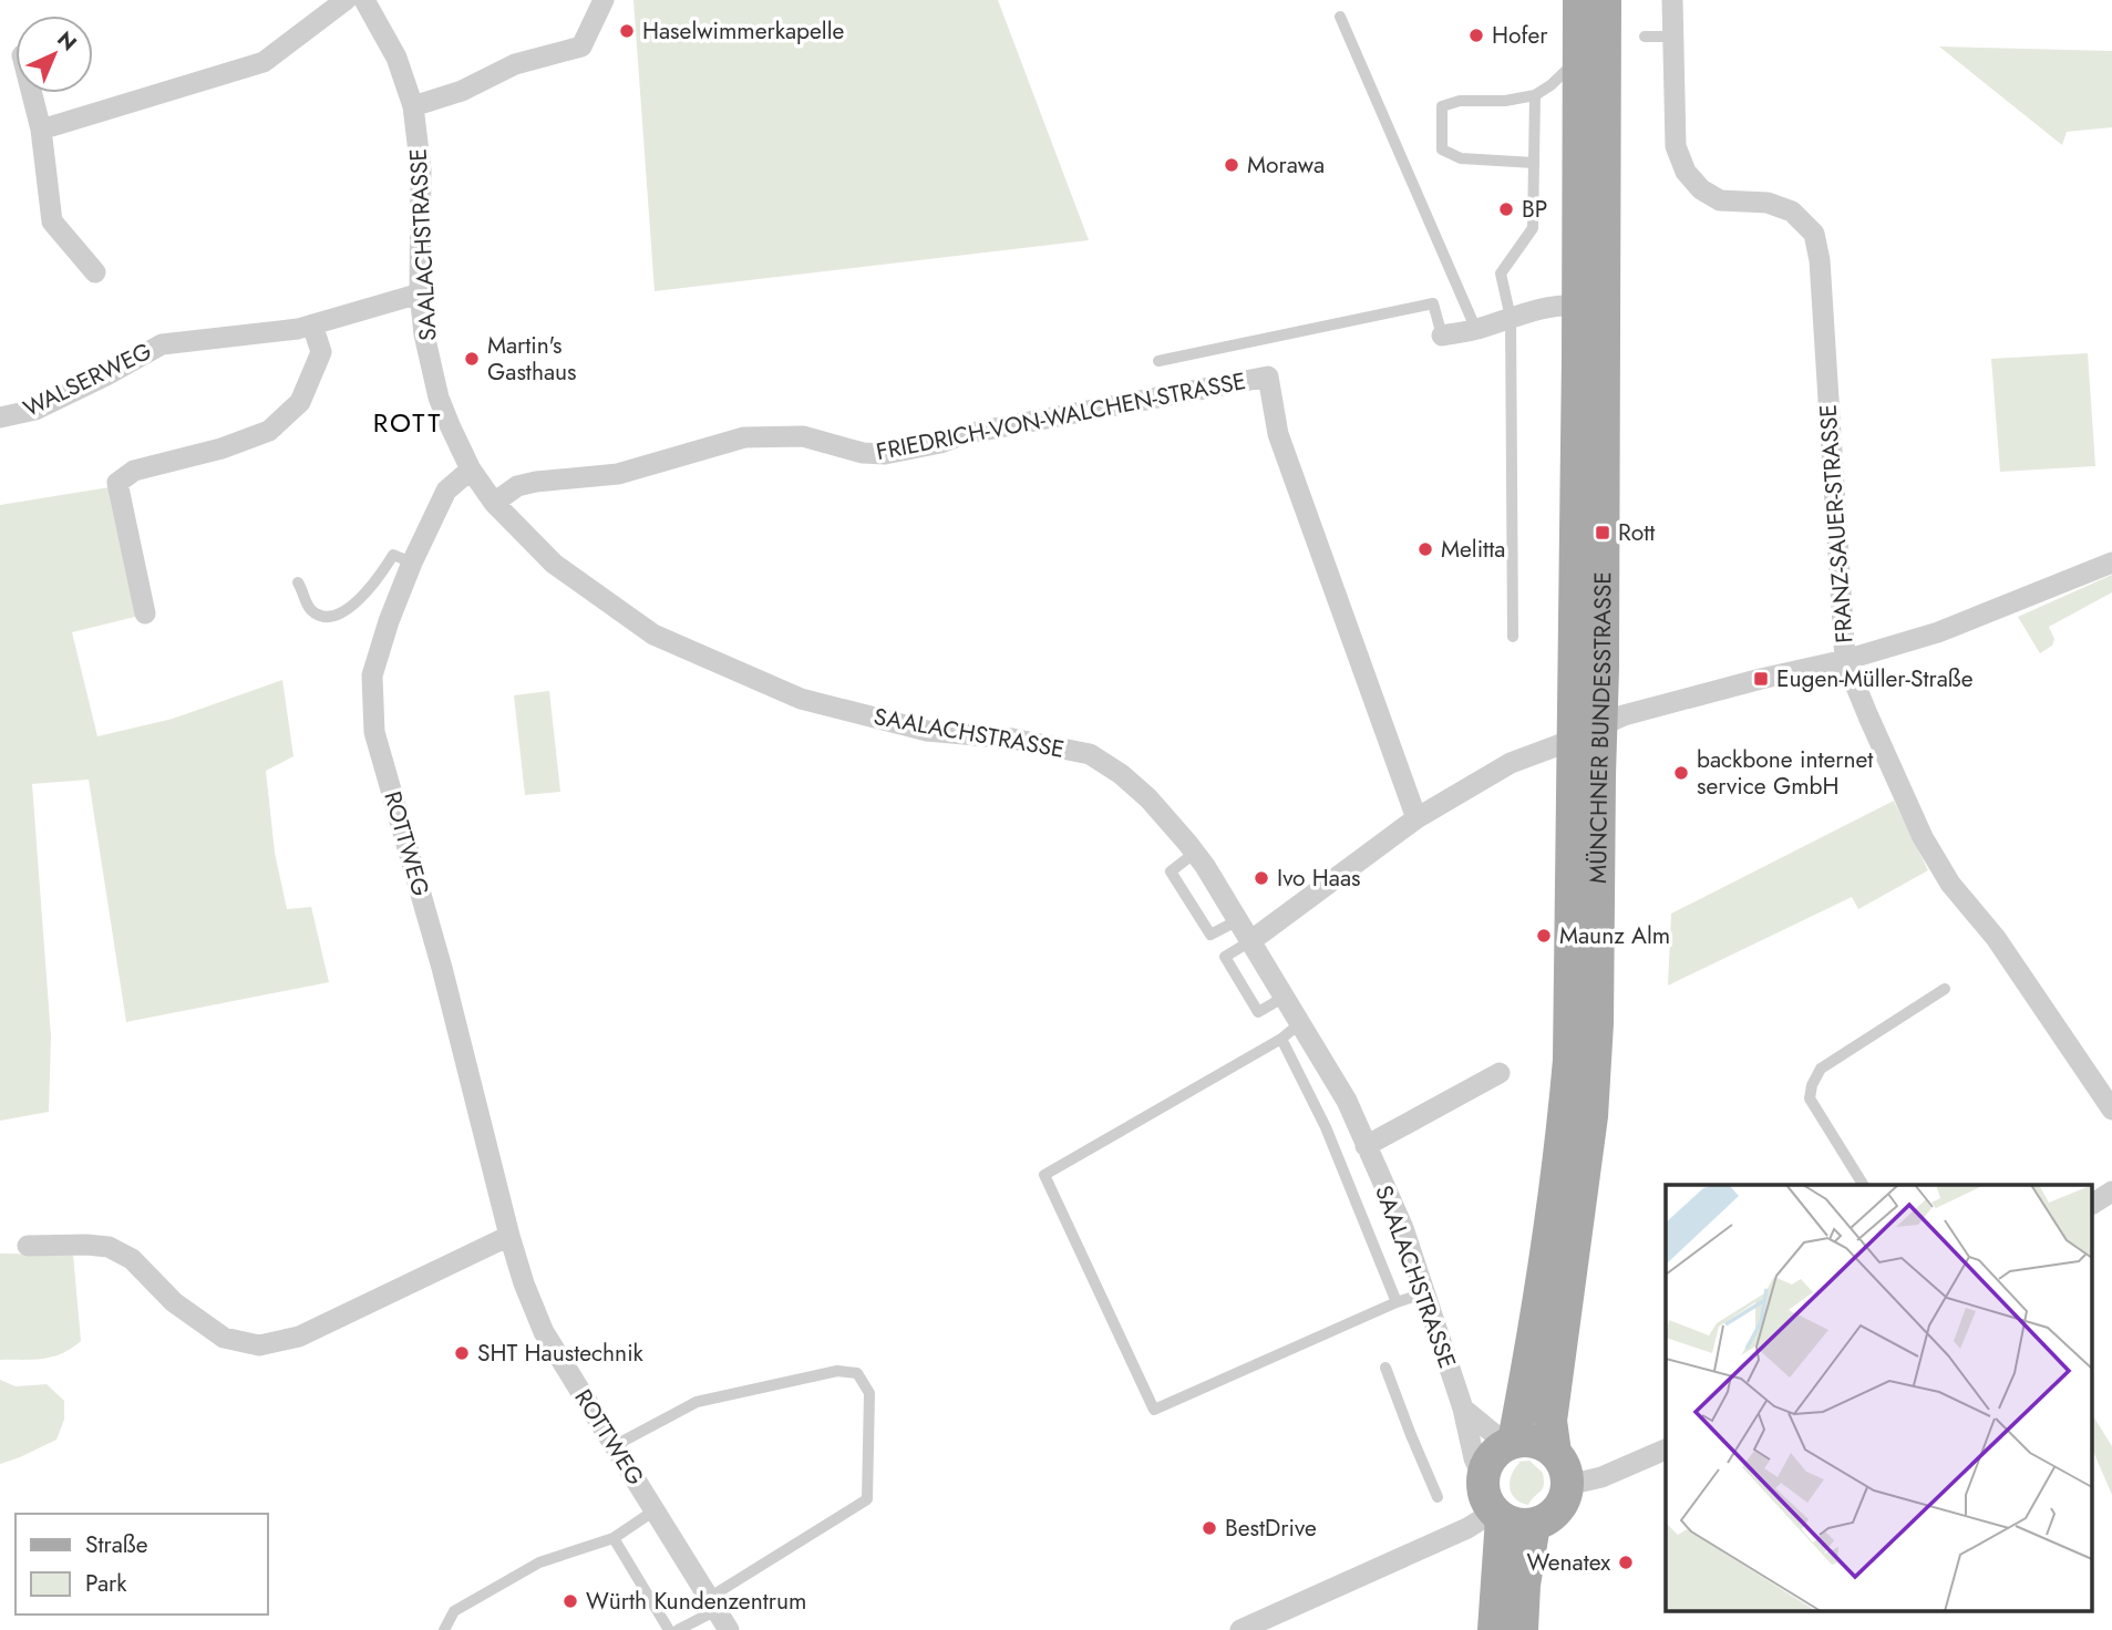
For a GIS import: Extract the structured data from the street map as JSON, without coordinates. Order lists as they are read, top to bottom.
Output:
{
  "streets": {
    "main road": ["MÜNCHNER BUNDESSTRASSE"],
    "street": [
      "SAALACHSTRASSE",
      "WALSERWEG",
      "FRIEDRICH-VON-WALCHEN-STRASSE",
      "FRANZ-SAUER-STRASSE",
      "ROTTWEG"
    ]
  },
  "crossings": [
    ["SAALACHSTRASSE", "WALSERWEG"],
    ["SAALACHSTRASSE", "FRIEDRICH-VON-WALCHEN-STRASSE"],
    ["SAALACHSTRASSE", "MÜNCHNER BUNDESSTRASSE"],
    ["SAALACHSTRASSE", "ROTTWEG"]
  ],
  "districts": ["ROTT"],
  "places": {
    "other": [
      "Haselwimmerkapelle",
      "Hofer",
      "Morawa",
      "BP",
      "Martin's Gasthaus",
      "Melitta",
      "backbone internet service GmbH",
      "Ivo Haas",
      "Maunz Alm",
      "SHT Haustechnik",
      "BestDrive",
      "Wenatex",
      "Würth Kundenzentrum"
    ],
    "transit": ["Rott", "Eugen-Müller-Straße"]
  },
  "legend": ["Straße", "Park"],
  "north": "top right"
}
